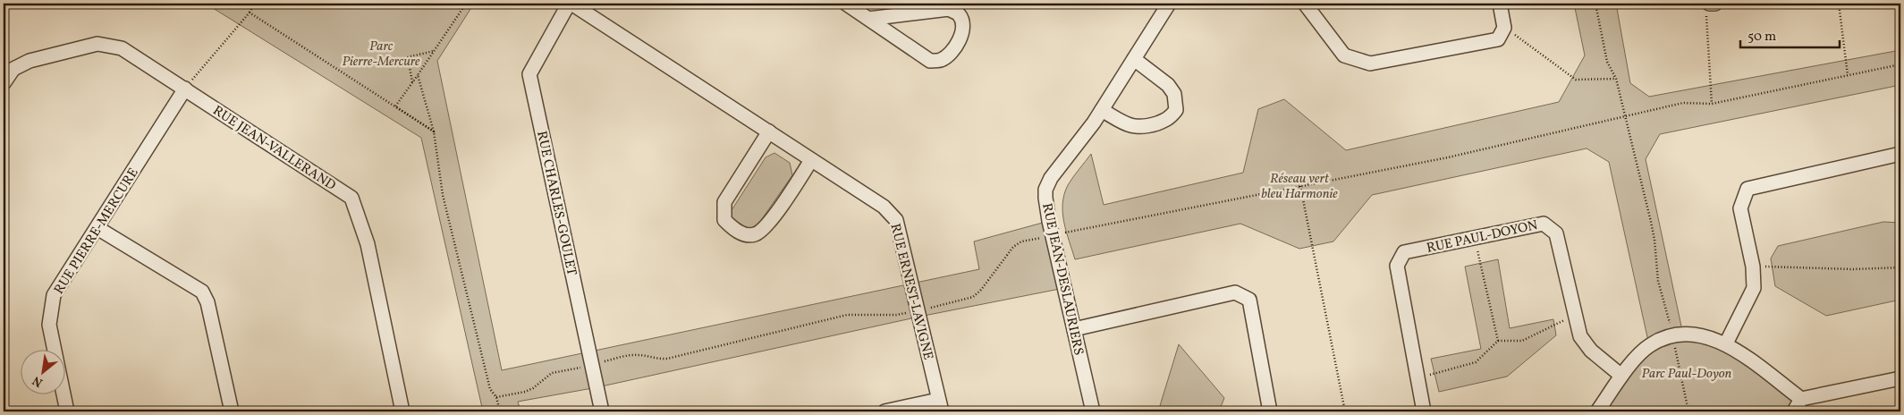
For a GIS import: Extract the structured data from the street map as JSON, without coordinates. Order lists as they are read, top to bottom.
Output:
{
  "streets": {
    "street": [
      "RUE JEAN-VALLERAND",
      "RUE CHARLES-GOULET",
      "RUE PIERRE-MERCURE",
      "RUE PAUL-DOYON",
      "RUE JEAN-DESLAURIERS",
      "RUE ERNEST-LAVIGNE"
    ]
  },
  "crossings": [
    ["RUE JEAN-VALLERAND", "RUE PIERRE-MERCURE"],
    ["RUE CHARLES-GOULET", "RUE ERNEST-LAVIGNE"]
  ],
  "parks": ["Parc Pierre-Mercure", "Réseau vert bleu Harmonie", "Parc Paul-Doyon"],
  "scale_bar": "50 m",
  "north": "bottom left"
}
